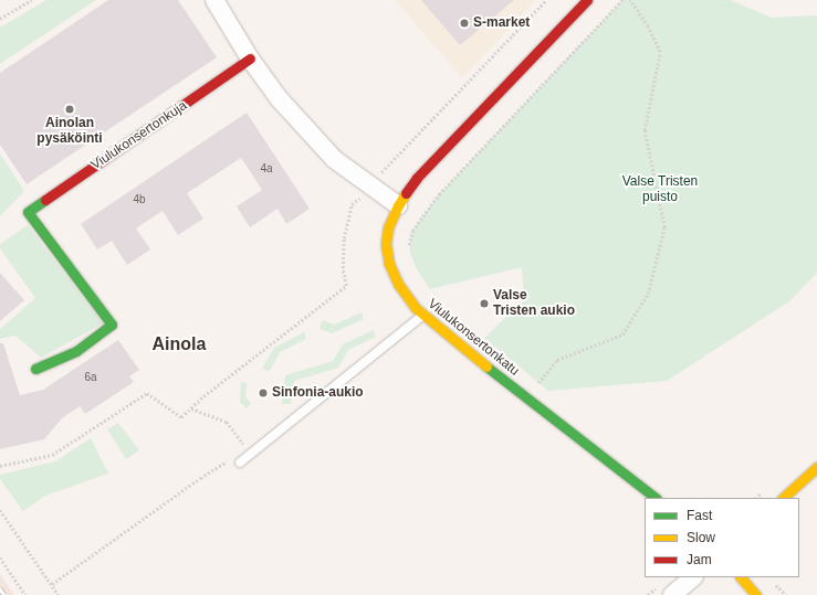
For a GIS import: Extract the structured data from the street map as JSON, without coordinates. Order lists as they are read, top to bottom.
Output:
{
  "streets": {
    "street": ["Viulukonsertonkuja", "Viulukonsertonkatu"]
  },
  "districts": ["Ainola"],
  "parks": ["Valse Tristen puisto"],
  "places": [
    "S-market",
    "Ainolan pysäköinti",
    "Valse Tristen aukio",
    "Sinfonia-aukio"
  ],
  "house_numbers": ["4a", "4b", "6a"],
  "legend": ["Fast", "Slow", "Jam"]
}
